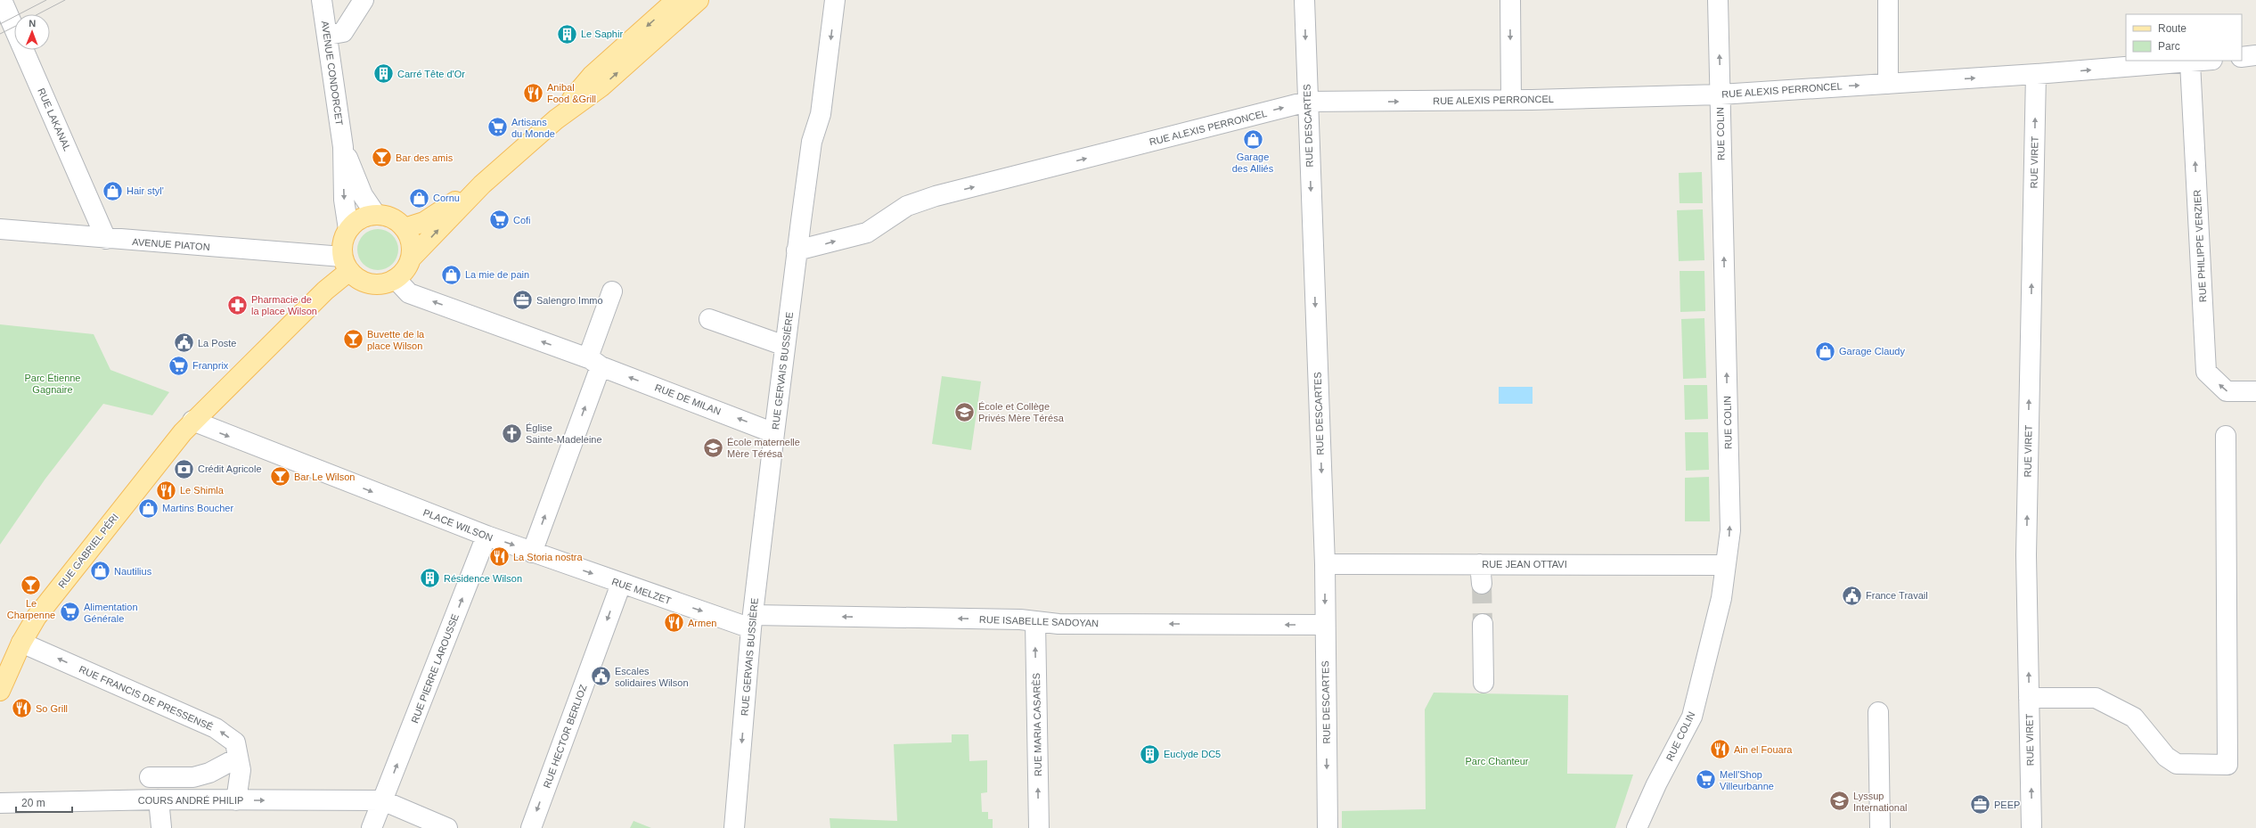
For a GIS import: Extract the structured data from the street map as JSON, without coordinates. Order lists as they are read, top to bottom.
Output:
{
  "streets": {
    "main road": ["RUE GABRIEL PÉRI"],
    "street": [
      "AVENUE CONDORCET",
      "RUE ALEXIS PERRONCEL",
      "RUE LAKANAL",
      "RUE DESCARTES",
      "RUE COLIN",
      "RUE VIRET",
      "AVENUE PIATON",
      "RUE PHILIPPE VERZIER",
      "RUE GERVAIS BUSSIÈRE",
      "RUE DE MILAN",
      "PLACE WILSON",
      "RUE JEAN OTTAVI",
      "RUE MELZET",
      "RUE ISABELLE SADOYAN",
      "RUE PIERRE LAROUSSE",
      "RUE FRANCIS DE PRESSENSÉ",
      "RUE MARIA CASARÈS",
      "RUE HECTOR BERLIOZ",
      "COURS ANDRÉ PHILIP"
    ]
  },
  "crossings": [
    ["AVENUE CONDORCET", "AVENUE PIATON"],
    ["RUE ALEXIS PERRONCEL", "RUE DESCARTES"],
    ["RUE ALEXIS PERRONCEL", "RUE COLIN"],
    ["RUE ALEXIS PERRONCEL", "RUE VIRET"],
    ["RUE ALEXIS PERRONCEL", "RUE PHILIPPE VERZIER"],
    ["RUE ALEXIS PERRONCEL", "RUE GERVAIS BUSSIÈRE"],
    ["RUE LAKANAL", "AVENUE PIATON"],
    ["RUE DESCARTES", "RUE JEAN OTTAVI"],
    ["RUE DESCARTES", "RUE ISABELLE SADOYAN"],
    ["RUE COLIN", "RUE JEAN OTTAVI"],
    ["RUE GERVAIS BUSSIÈRE", "RUE DE MILAN"],
    ["RUE GERVAIS BUSSIÈRE", "RUE MELZET"],
    ["RUE GERVAIS BUSSIÈRE", "RUE ISABELLE SADOYAN"],
    ["PLACE WILSON", "RUE GABRIEL PÉRI"],
    ["PLACE WILSON", "RUE MELZET"],
    ["PLACE WILSON", "RUE PIERRE LAROUSSE"],
    ["RUE GABRIEL PÉRI", "RUE FRANCIS DE PRESSENSÉ"],
    ["RUE MELZET", "RUE ISABELLE SADOYAN"],
    ["RUE MELZET", "RUE HECTOR BERLIOZ"],
    ["RUE ISABELLE SADOYAN", "RUE MARIA CASARÈS"],
    ["RUE PIERRE LAROUSSE", "COURS ANDRÉ PHILIP"],
    ["RUE FRANCIS DE PRESSENSÉ", "COURS ANDRÉ PHILIP"]
  ],
  "one_way": [
    "RUE ALEXIS PERRONCEL",
    "RUE DESCARTES",
    "RUE COLIN",
    "RUE VIRET",
    "RUE PHILIPPE VERZIER",
    "RUE GERVAIS BUSSIÈRE",
    "PLACE WILSON",
    "RUE MELZET",
    "RUE ISABELLE SADOYAN",
    "RUE PIERRE LAROUSSE",
    "RUE FRANCIS DE PRESSENSÉ",
    "RUE MARIA CASARÈS",
    "RUE HECTOR BERLIOZ",
    "COURS ANDRÉ PHILIP"
  ],
  "parks": ["Parc Étienne Gagnaire", "Parc Chanteur"],
  "places": {
    "building": [
      "Le Saphir",
      "Carré Tête d'Or",
      "Résidence Wilson",
      "Euclyde DC5"
    ],
    "restaurant": [
      "Anibal Food &Grill",
      "Le Shimla",
      "La Storia nostra",
      "Armen",
      "So Grill",
      "Ain el Fouara"
    ],
    "supermarket": [
      "Artisans du Monde",
      "Cofi",
      "Franprix",
      "Alimentation Générale",
      "Mell'Shop Villeurbanne"
    ],
    "shop": [
      "Garage des Alliés",
      "Hair styl'",
      "Cornu",
      "La mie de pain",
      "Garage Claudy",
      "Martins Boucher",
      "Nautilius"
    ],
    "bar": [
      "Bar des amis",
      "Buvette de la place Wilson",
      "Bar Le Wilson",
      "Le Charpenne"
    ],
    "office": ["Salengro Immo", "PEEP"],
    "pharmacy": ["Pharmacie de la place Wilson"],
    "public building": ["La Poste", "France Travail", "Escales solidaires Wilson"],
    "school or university": ["École et Collège Privés Mère Térésa", "École maternelle Mère Térésa", "Lyssup International"],
    "church": ["Église Sainte-Madeleine"],
    "bank": ["Crédit Agricole"]
  },
  "legend": ["Route", "Parc"],
  "scale_bar": "20 m",
  "north": "top"
}
